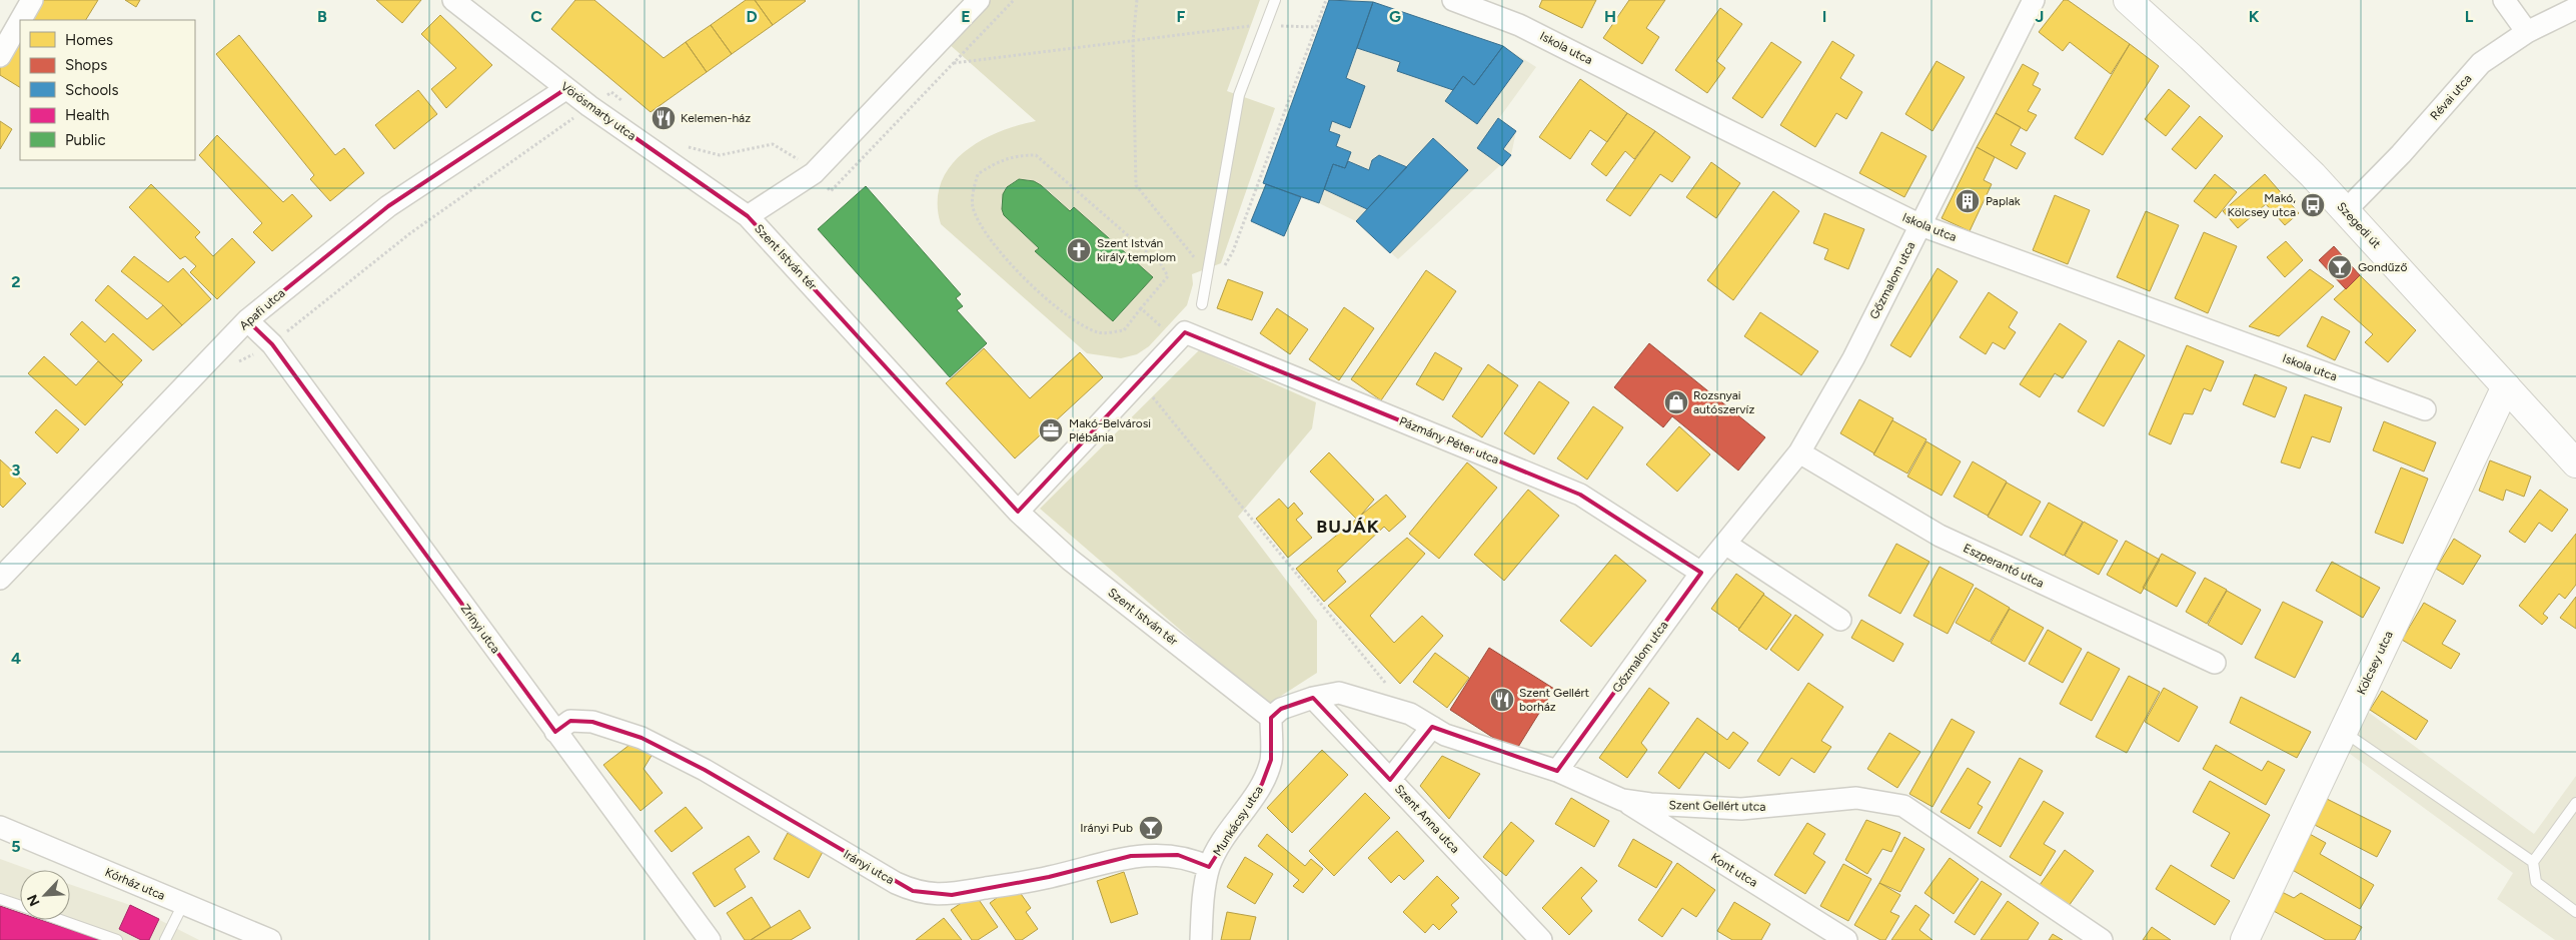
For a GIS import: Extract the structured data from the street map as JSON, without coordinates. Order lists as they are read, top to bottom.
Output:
{
  "streets": {
    "main road": ["Szegedi út", "Kölcsey utca"],
    "street": [
      "Iskola utca",
      "Révai utca",
      "Vörösmarty utca",
      "Szent István tér",
      "Gőzmalom utca",
      "Apafi utca",
      "Pázmány Péter utca",
      "Eszperantó utca",
      "Zrínyi utca",
      "Szent Gellért utca",
      "Szent Anna utca",
      "Munkácsy utca",
      "Irányi utca",
      "Kont utca",
      "Kórház utca"
    ]
  },
  "crossings": [
    ["Iskola utca", "Gőzmalom utca"],
    ["Révai utca", "Szegedi út"],
    ["Vörösmarty utca", "Szent István tér"],
    ["Vörösmarty utca", "Apafi utca"],
    ["Szegedi út", "Kölcsey utca"],
    ["Szent István tér", "Munkácsy utca"],
    ["Gőzmalom utca", "Pázmány Péter utca"],
    ["Gőzmalom utca", "Eszperantó utca"],
    ["Gőzmalom utca", "Szent Gellért utca"],
    ["Apafi utca", "Zrínyi utca"],
    ["Zrínyi utca", "Irányi utca"],
    ["Szent Gellért utca", "Szent Anna utca"],
    ["Szent Gellért utca", "Kont utca"],
    ["Munkácsy utca", "Irányi utca"]
  ],
  "districts": ["BUJÁK"],
  "places": {
    "restaurant": ["Kelemen-ház", "Szent Gellért borház"],
    "building": ["Paplak"],
    "bus stop": ["Makó, Kölcsey utca"],
    "church": ["Szent István király templom"],
    "bar": ["Gondűző", "Irányi Pub"],
    "shop": ["Rozsnyai autószervíz"],
    "office": ["Makó-Belvárosi Plébánia"]
  },
  "legend": [
    "Homes",
    "Shops",
    "Schools",
    "Health",
    "Public"
  ],
  "north": "bottom left",
  "grid": {
    "columns": [
      "B",
      "C",
      "D",
      "E",
      "F",
      "G",
      "H",
      "I",
      "J",
      "K",
      "L"
    ],
    "rows": [
      "2",
      "3",
      "4",
      "5"
    ]
  }
}
